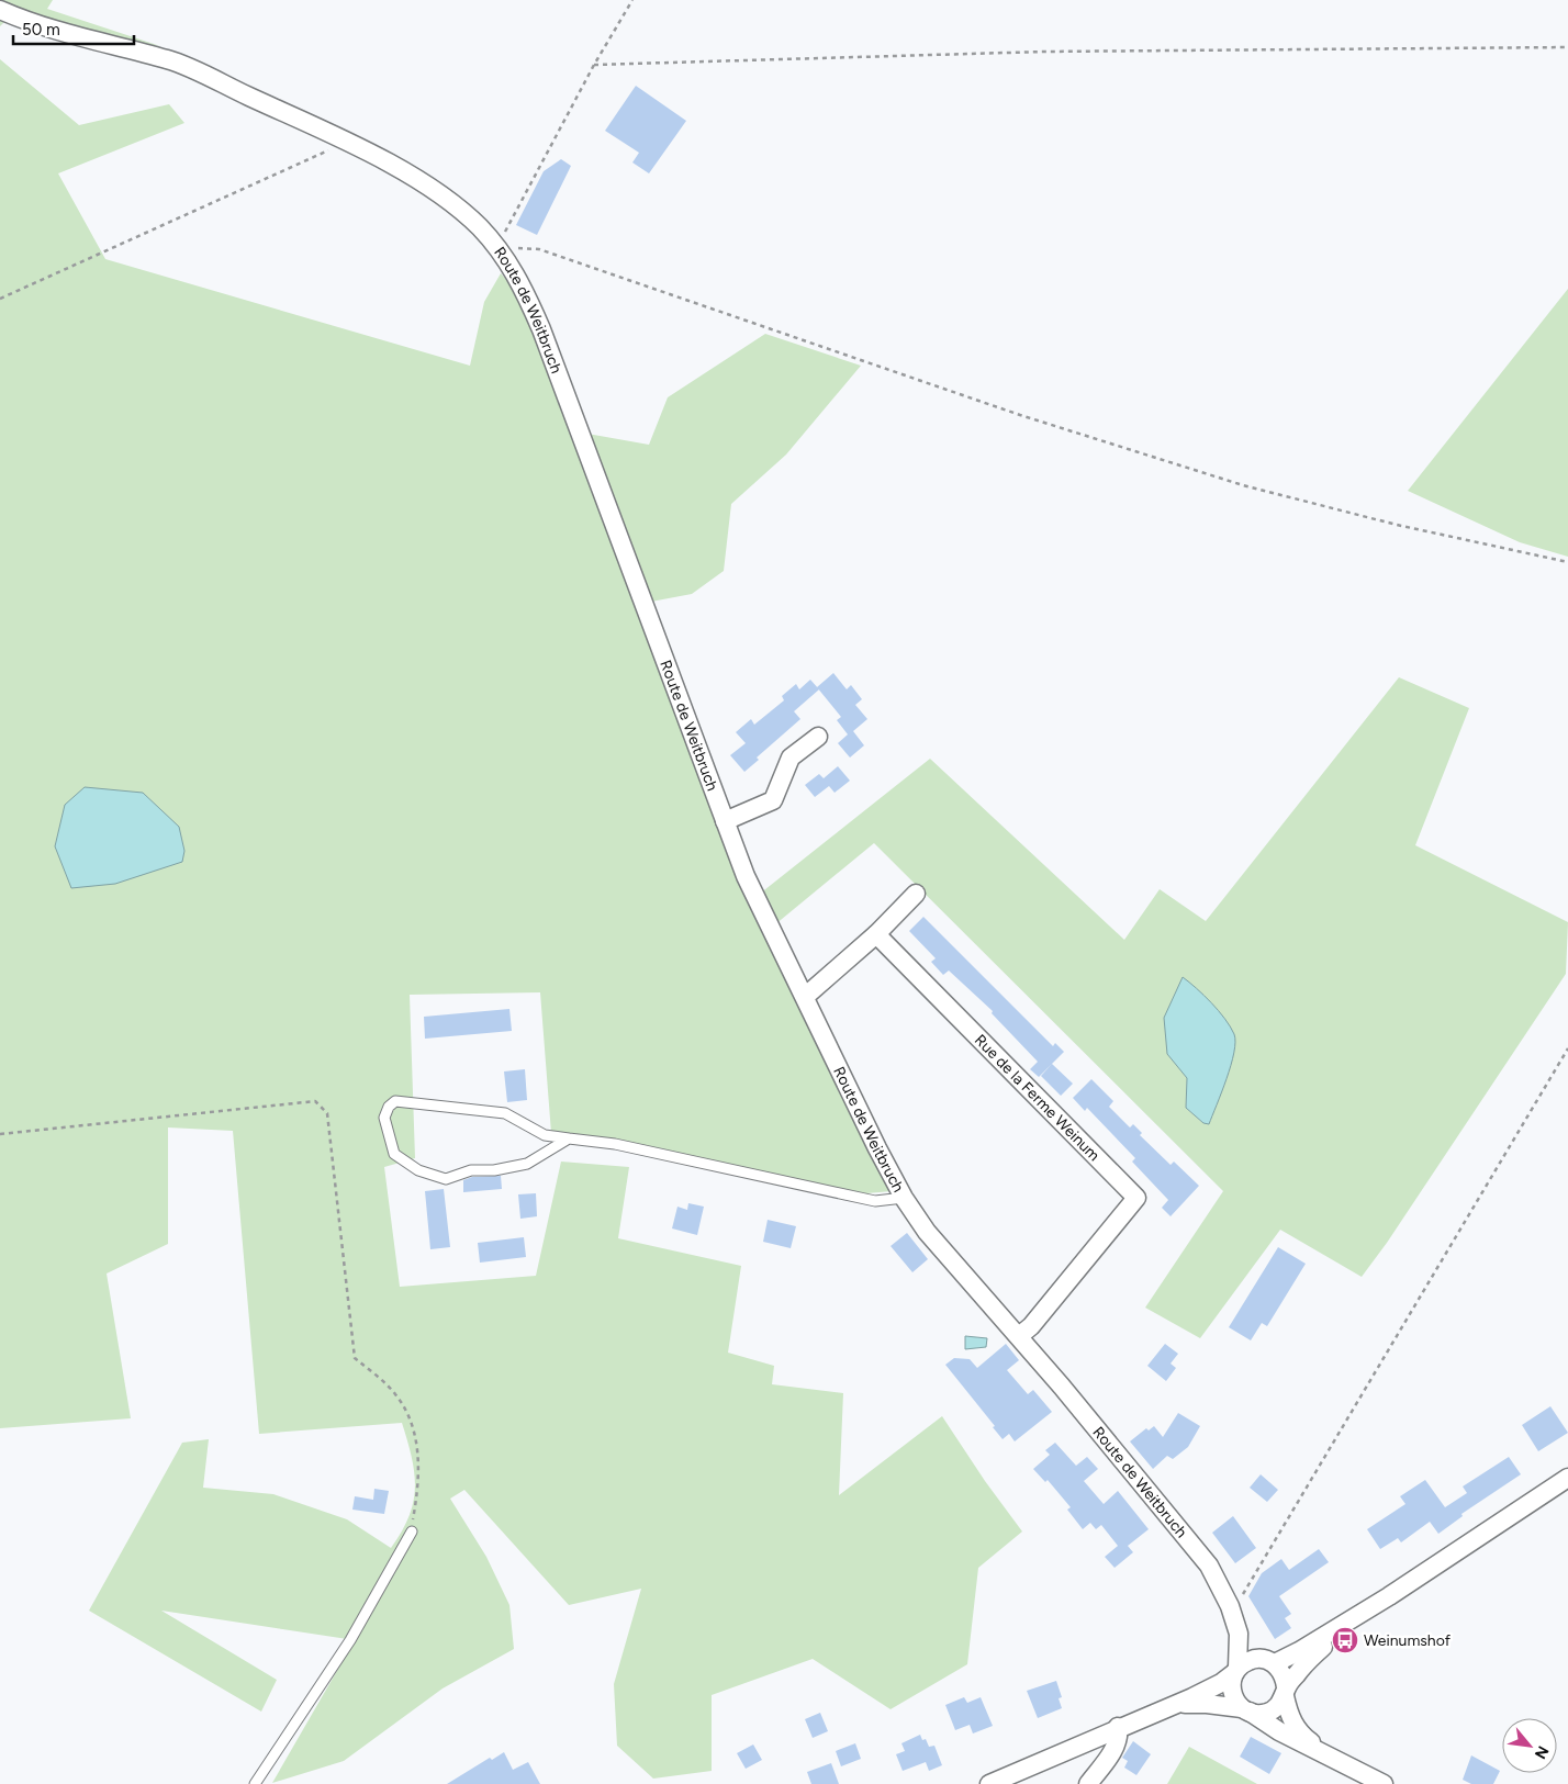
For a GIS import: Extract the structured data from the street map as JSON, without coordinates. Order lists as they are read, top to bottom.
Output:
{
  "streets": {
    "street": ["Route de Weitbruch", "Rue de la Ferme Weinum"]
  },
  "crossings": [
    ["Route de Weitbruch", "Rue de la Ferme Weinum"]
  ],
  "places": {
    "bus stop": ["Weinumshof"]
  },
  "scale_bar": "50 m",
  "north": "bottom right"
}
